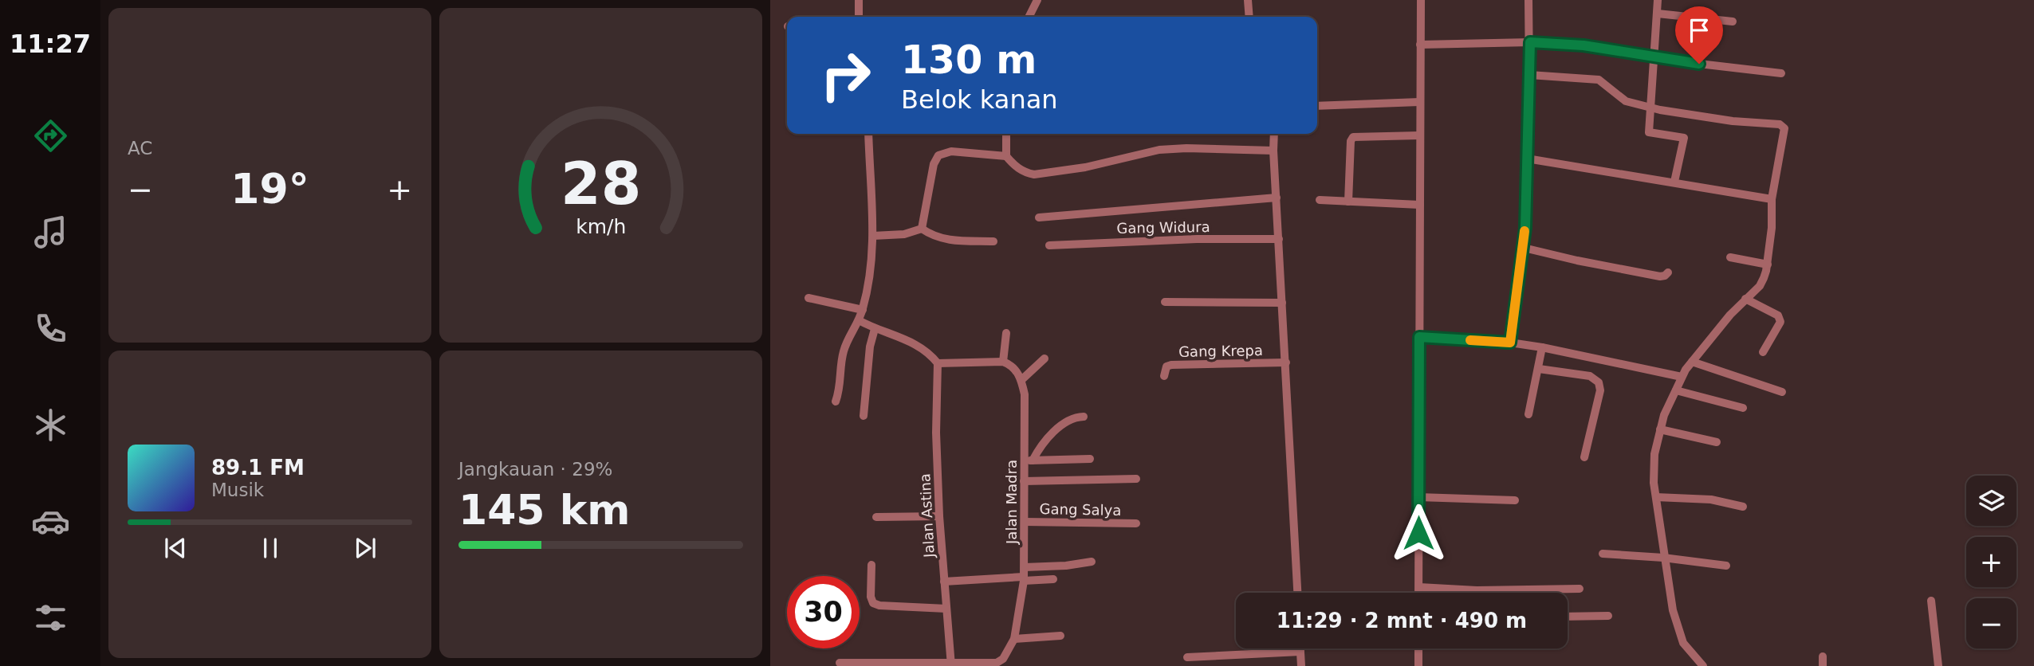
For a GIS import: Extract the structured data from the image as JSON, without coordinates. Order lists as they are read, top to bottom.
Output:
{
  "streets": {
    "street": [
      "Gang Widura",
      "Gang Krepa",
      "Jalan Madra",
      "Gang Salya",
      "Jalan Astina"
    ]
  },
  "crossings": [
    ["Jalan Madra", "Gang Salya"],
    ["Jalan Madra", "Jalan Astina"]
  ],
  "page": {
    "tabs": "11:27",
    "tile": [
      "AC",
      ["Jangkauan · 29%", "145 km"]
    ],
    "turn": ["130 m", "Belok kanan"],
    "heat": ["−", "19°", "+"],
    "song": ["89.1 FM", "Musik"],
    "map_buttons": ["+", "−"],
    "limit": "30",
    "trip": "11:29 · 2 mnt · 490 m",
    "gauge": ["28", "km/h"]
  }
}
